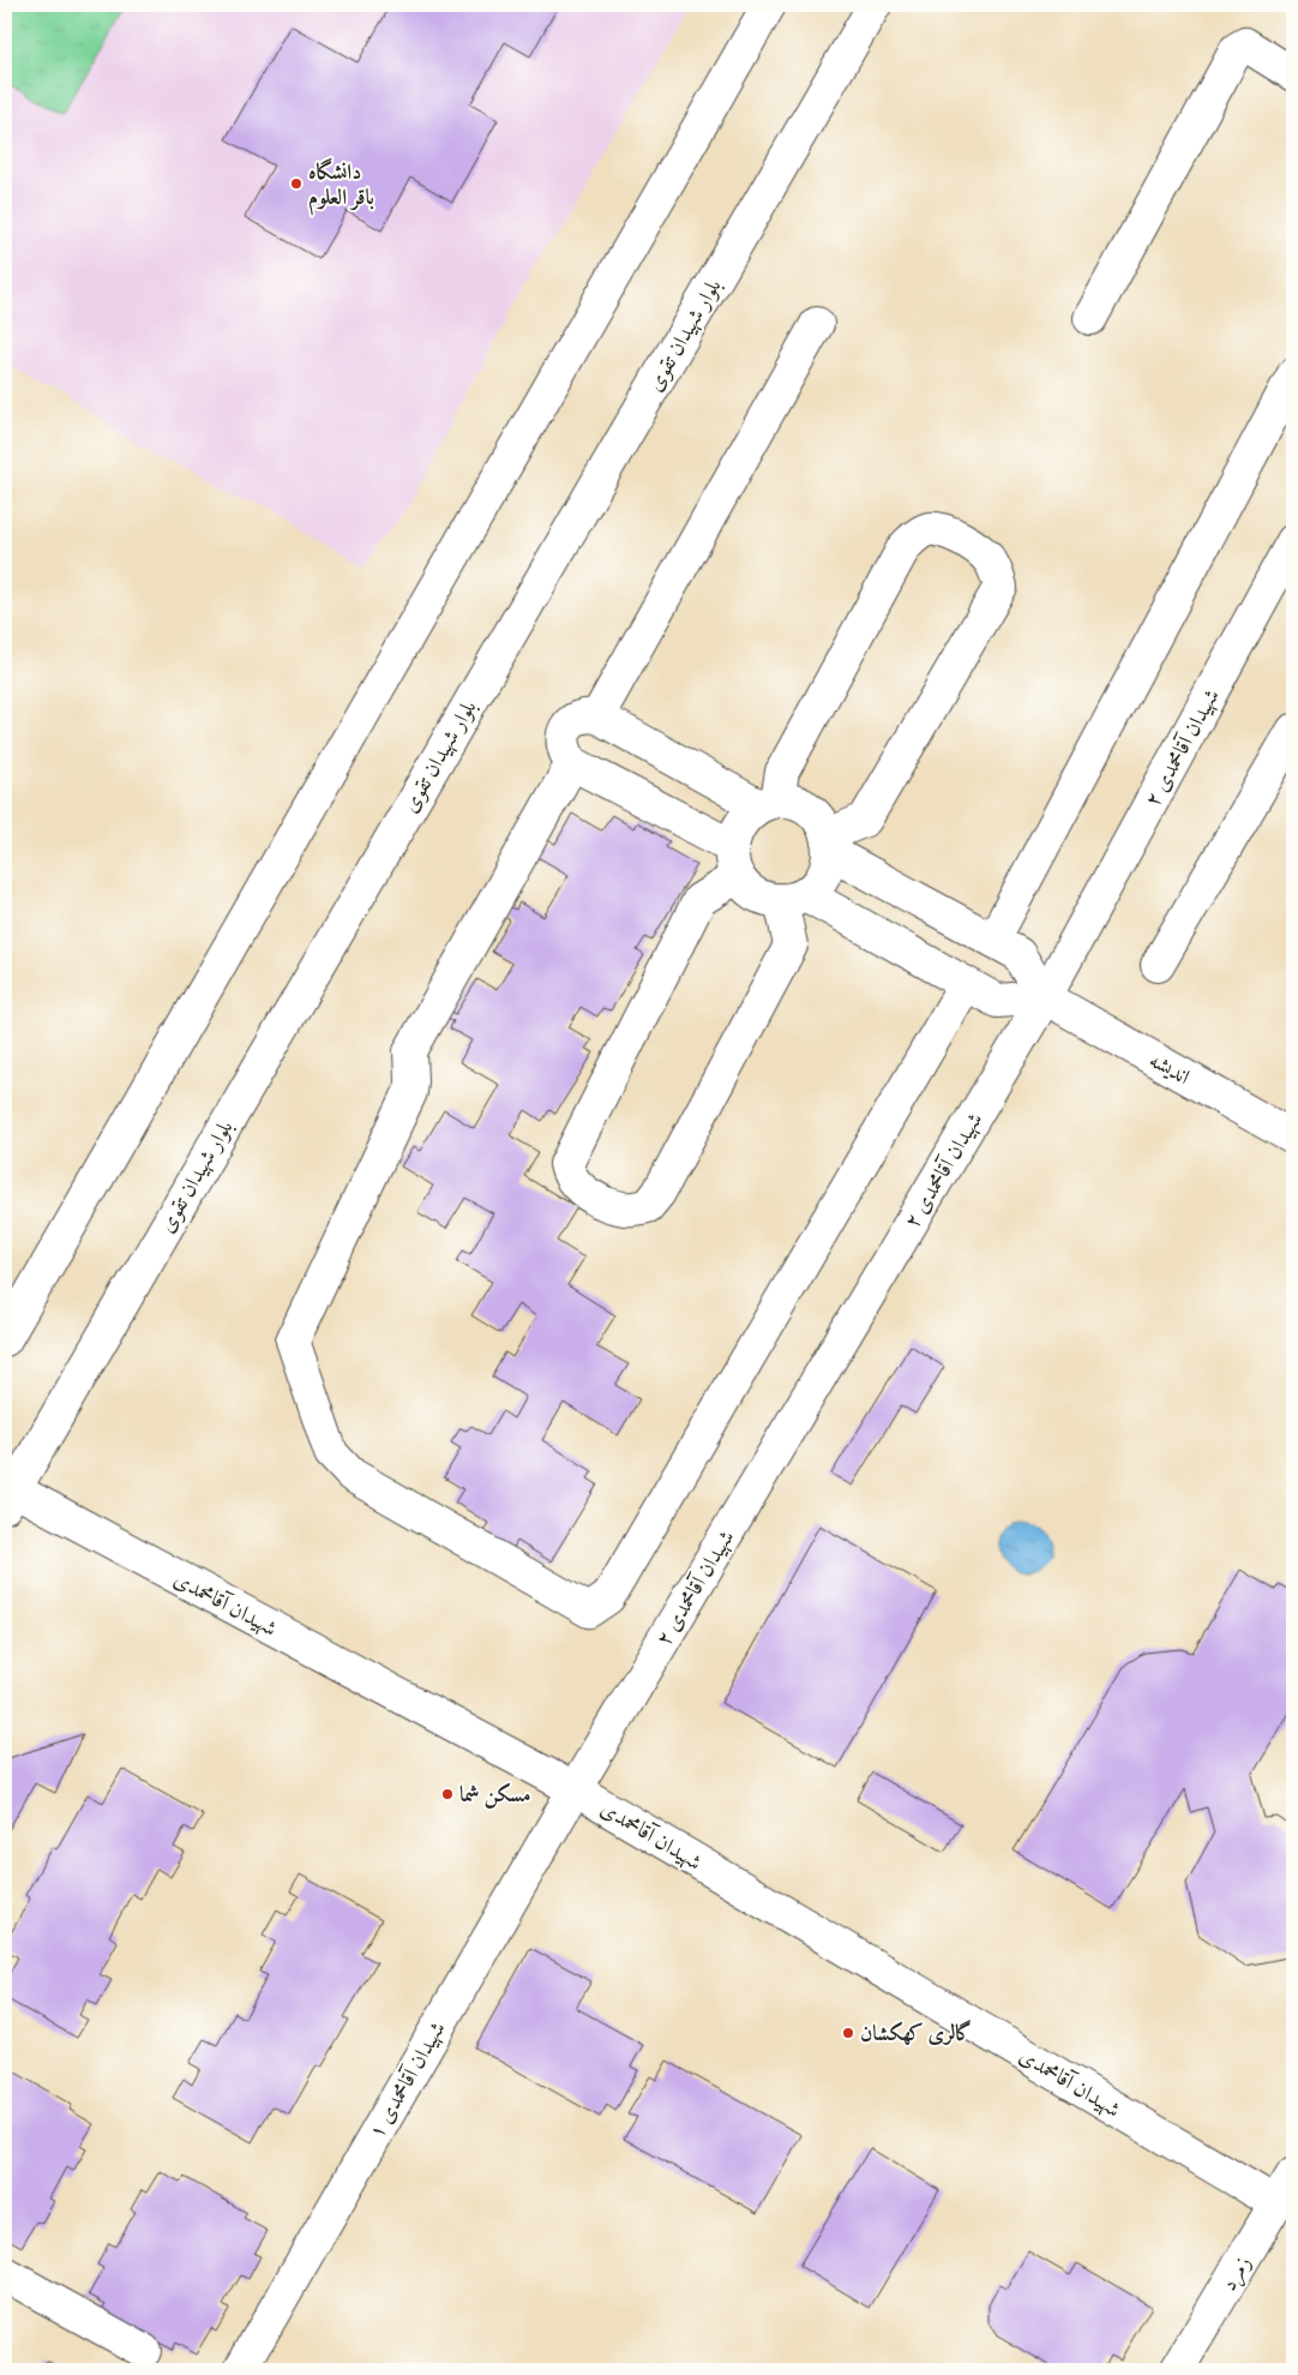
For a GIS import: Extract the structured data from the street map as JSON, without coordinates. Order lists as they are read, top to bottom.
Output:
{
  "streets": {
    "street": [
      "بلوار شهیدان تقوی",
      "شهیدان آقامحمدی ۲",
      "انديشه",
      "شهیدان آقامحمدی",
      "شهیدان آقامحمدی ۱",
      "زمرد"
    ]
  },
  "crossings": [
    ["بلوار شهیدان تقوی", "شهیدان آقامحمدی"],
    ["شهیدان آقامحمدی ۲", "انديشه"],
    ["شهیدان آقامحمدی ۲", "شهیدان آقامحمدی"],
    ["شهیدان آقامحمدی ۲", "شهیدان آقامحمدی ۱"],
    ["شهیدان آقامحمدی", "شهیدان آقامحمدی ۱"],
    ["شهیدان آقامحمدی", "زمرد"]
  ],
  "places": ["دانشگاه باقر العلوم", "مسکن شما", "گالری کهکشان"]
}
